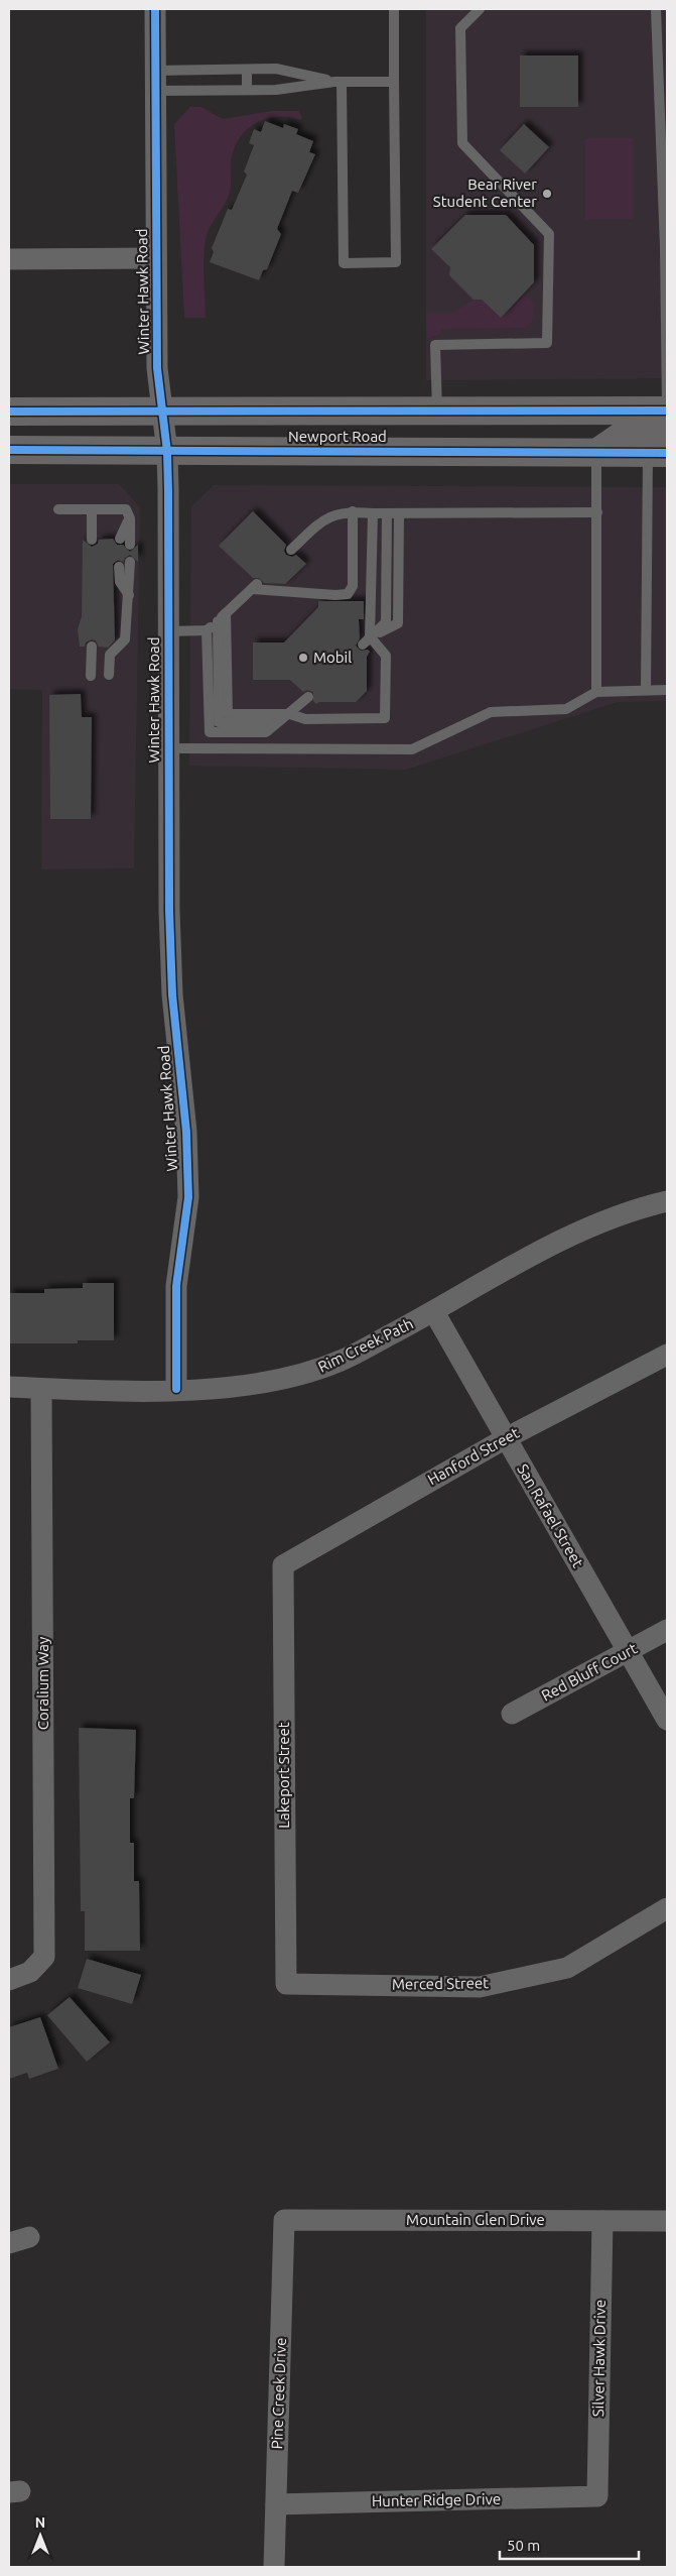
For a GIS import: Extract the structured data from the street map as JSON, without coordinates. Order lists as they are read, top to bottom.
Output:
{
  "streets": {
    "main road": ["Newport Road"],
    "street": [
      "Winter Hawk Road",
      "Rim Creek Path",
      "Hanford Street",
      "San Rafael Street",
      "Red Bluff Court",
      "Coralium Way",
      "Lakeport Street",
      "Merced Street",
      "Mountain Glen Drive",
      "Silver Hawk Drive",
      "Pine Creek Drive",
      "Hunter Ridge Drive"
    ]
  },
  "crossings": [
    ["Winter Hawk Road", "Newport Road"],
    ["Winter Hawk Road", "Rim Creek Path"],
    ["Rim Creek Path", "San Rafael Street"],
    ["Rim Creek Path", "Coralium Way"],
    ["Hanford Street", "San Rafael Street"],
    ["Hanford Street", "Lakeport Street"],
    ["San Rafael Street", "Red Bluff Court"],
    ["Lakeport Street", "Merced Street"],
    ["Mountain Glen Drive", "Silver Hawk Drive"],
    ["Mountain Glen Drive", "Pine Creek Drive"],
    ["Silver Hawk Drive", "Hunter Ridge Drive"],
    ["Pine Creek Drive", "Hunter Ridge Drive"]
  ],
  "places": ["Bear River Student Center", "Mobil"],
  "scale_bar": "50 m",
  "north": "top"
}
